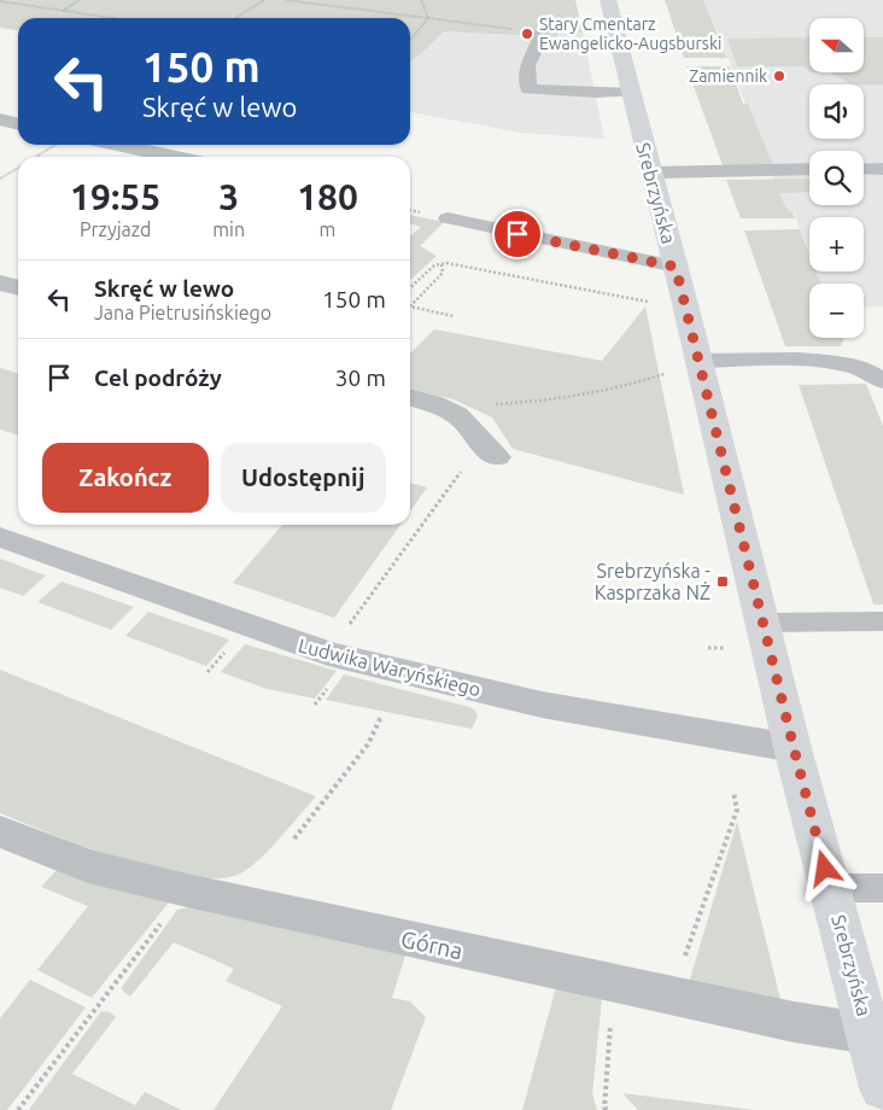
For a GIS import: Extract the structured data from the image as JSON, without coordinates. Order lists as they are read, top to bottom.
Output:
{
  "streets": {
    "main road": ["Srebrzyńska"],
    "street": ["Ludwika Waryńskiego", "Górna"]
  },
  "crossings": [
    ["Srebrzyńska", "Ludwika Waryńskiego"],
    ["Srebrzyńska", "Górna"]
  ],
  "places": {
    "other": ["Stary Cmentarz Ewangelicko-Augsburski", "Zamiennik"],
    "transit": ["Srebrzyńska - Kasprzaka NŻ"]
  },
  "north": "left",
  "page": {
    "map_buttons": ["+", "−"],
    "turn": ["150 m", "Skręć w lewo"],
    "eta": [
      "19:55",
      "Przyjazd",
      "3",
      "min",
      "180",
      "m"
    ],
    "list": [
      {
        "name": "Skręć w lewo",
        "note": "Jana Pietrusińskiego",
        "value": "150 m"
      },
      {
        "name": "Cel podróży",
        "value": "30 m"
      }
    ],
    "buttons": ["Zakończ", "Udostępnij"]
  }
}
